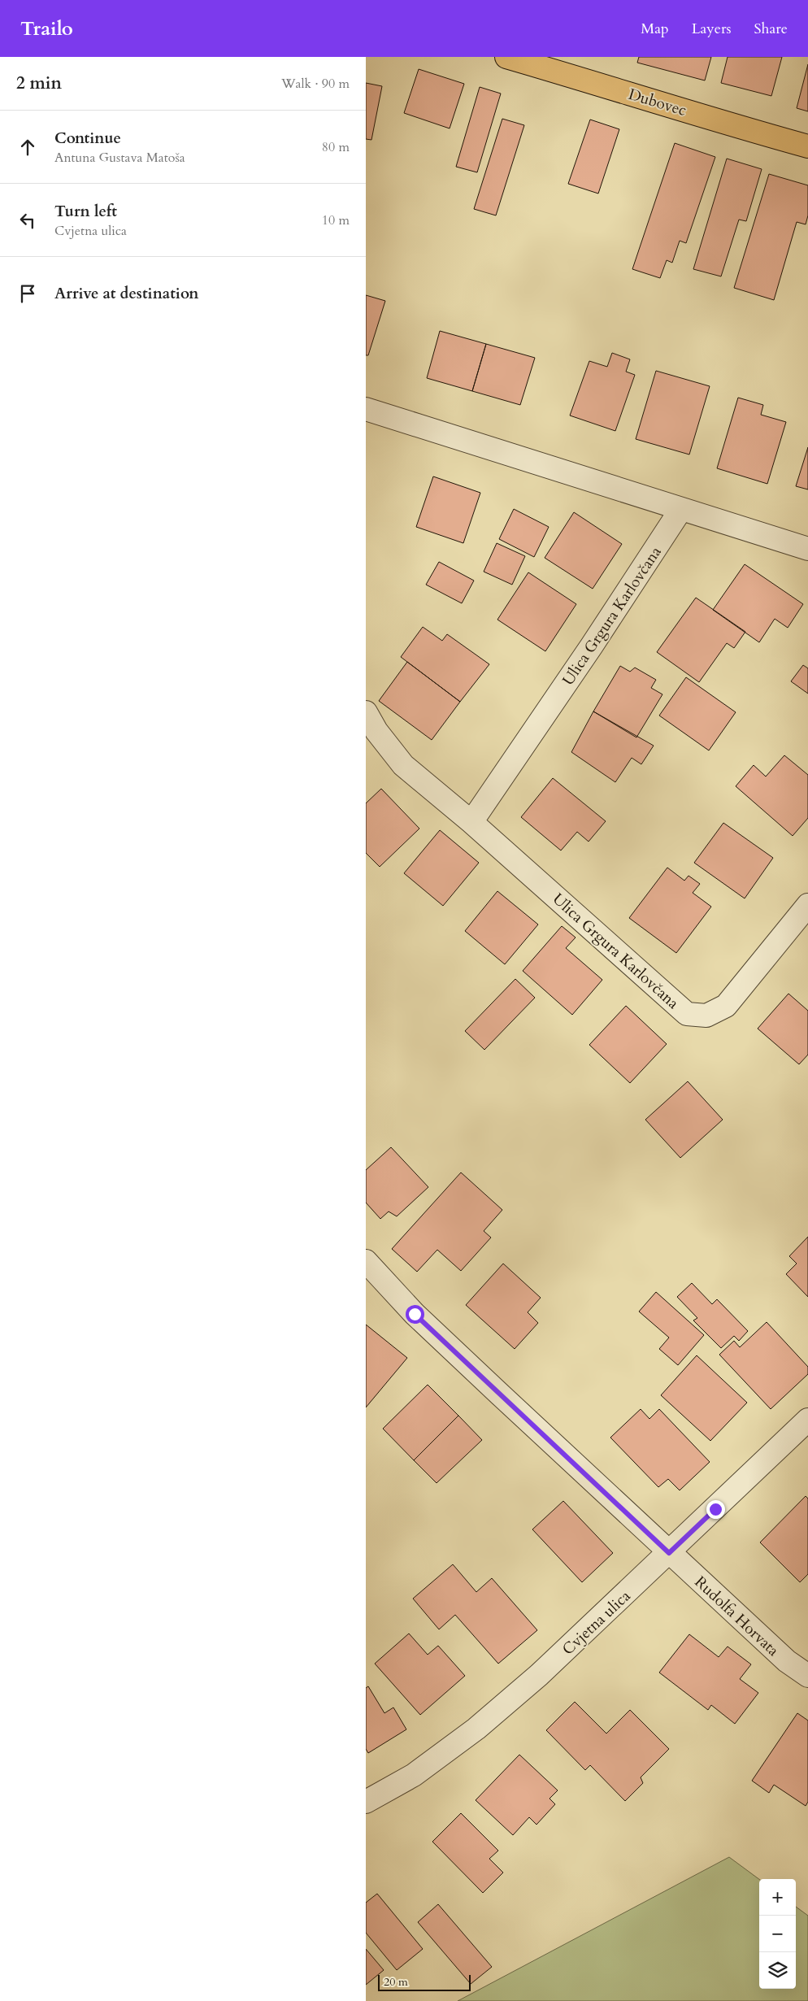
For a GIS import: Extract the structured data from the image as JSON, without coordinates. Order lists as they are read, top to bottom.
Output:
{
  "streets": {
    "main road": ["Dubovec"],
    "street": ["Ulica Grgura Karlovčana", "Rudolfa Horvata", "Cvjetna ulica"]
  },
  "crossings": [
    ["Rudolfa Horvata", "Cvjetna ulica"]
  ],
  "scale_bar": "20 m",
  "page": {
    "header": "Trailo",
    "nav": ["Map", "Layers", "Share"],
    "heading": ["2 min", "Walk · 90 m"],
    "list": [
      ["Continue", "Antuna Gustava Matoša", "80 m"],
      ["Turn left", "Cvjetna ulica", "10 m"],
      "Arrive at destination"
    ],
    "map_buttons": ["+", "−"],
    "scale": "20 m"
  }
}
